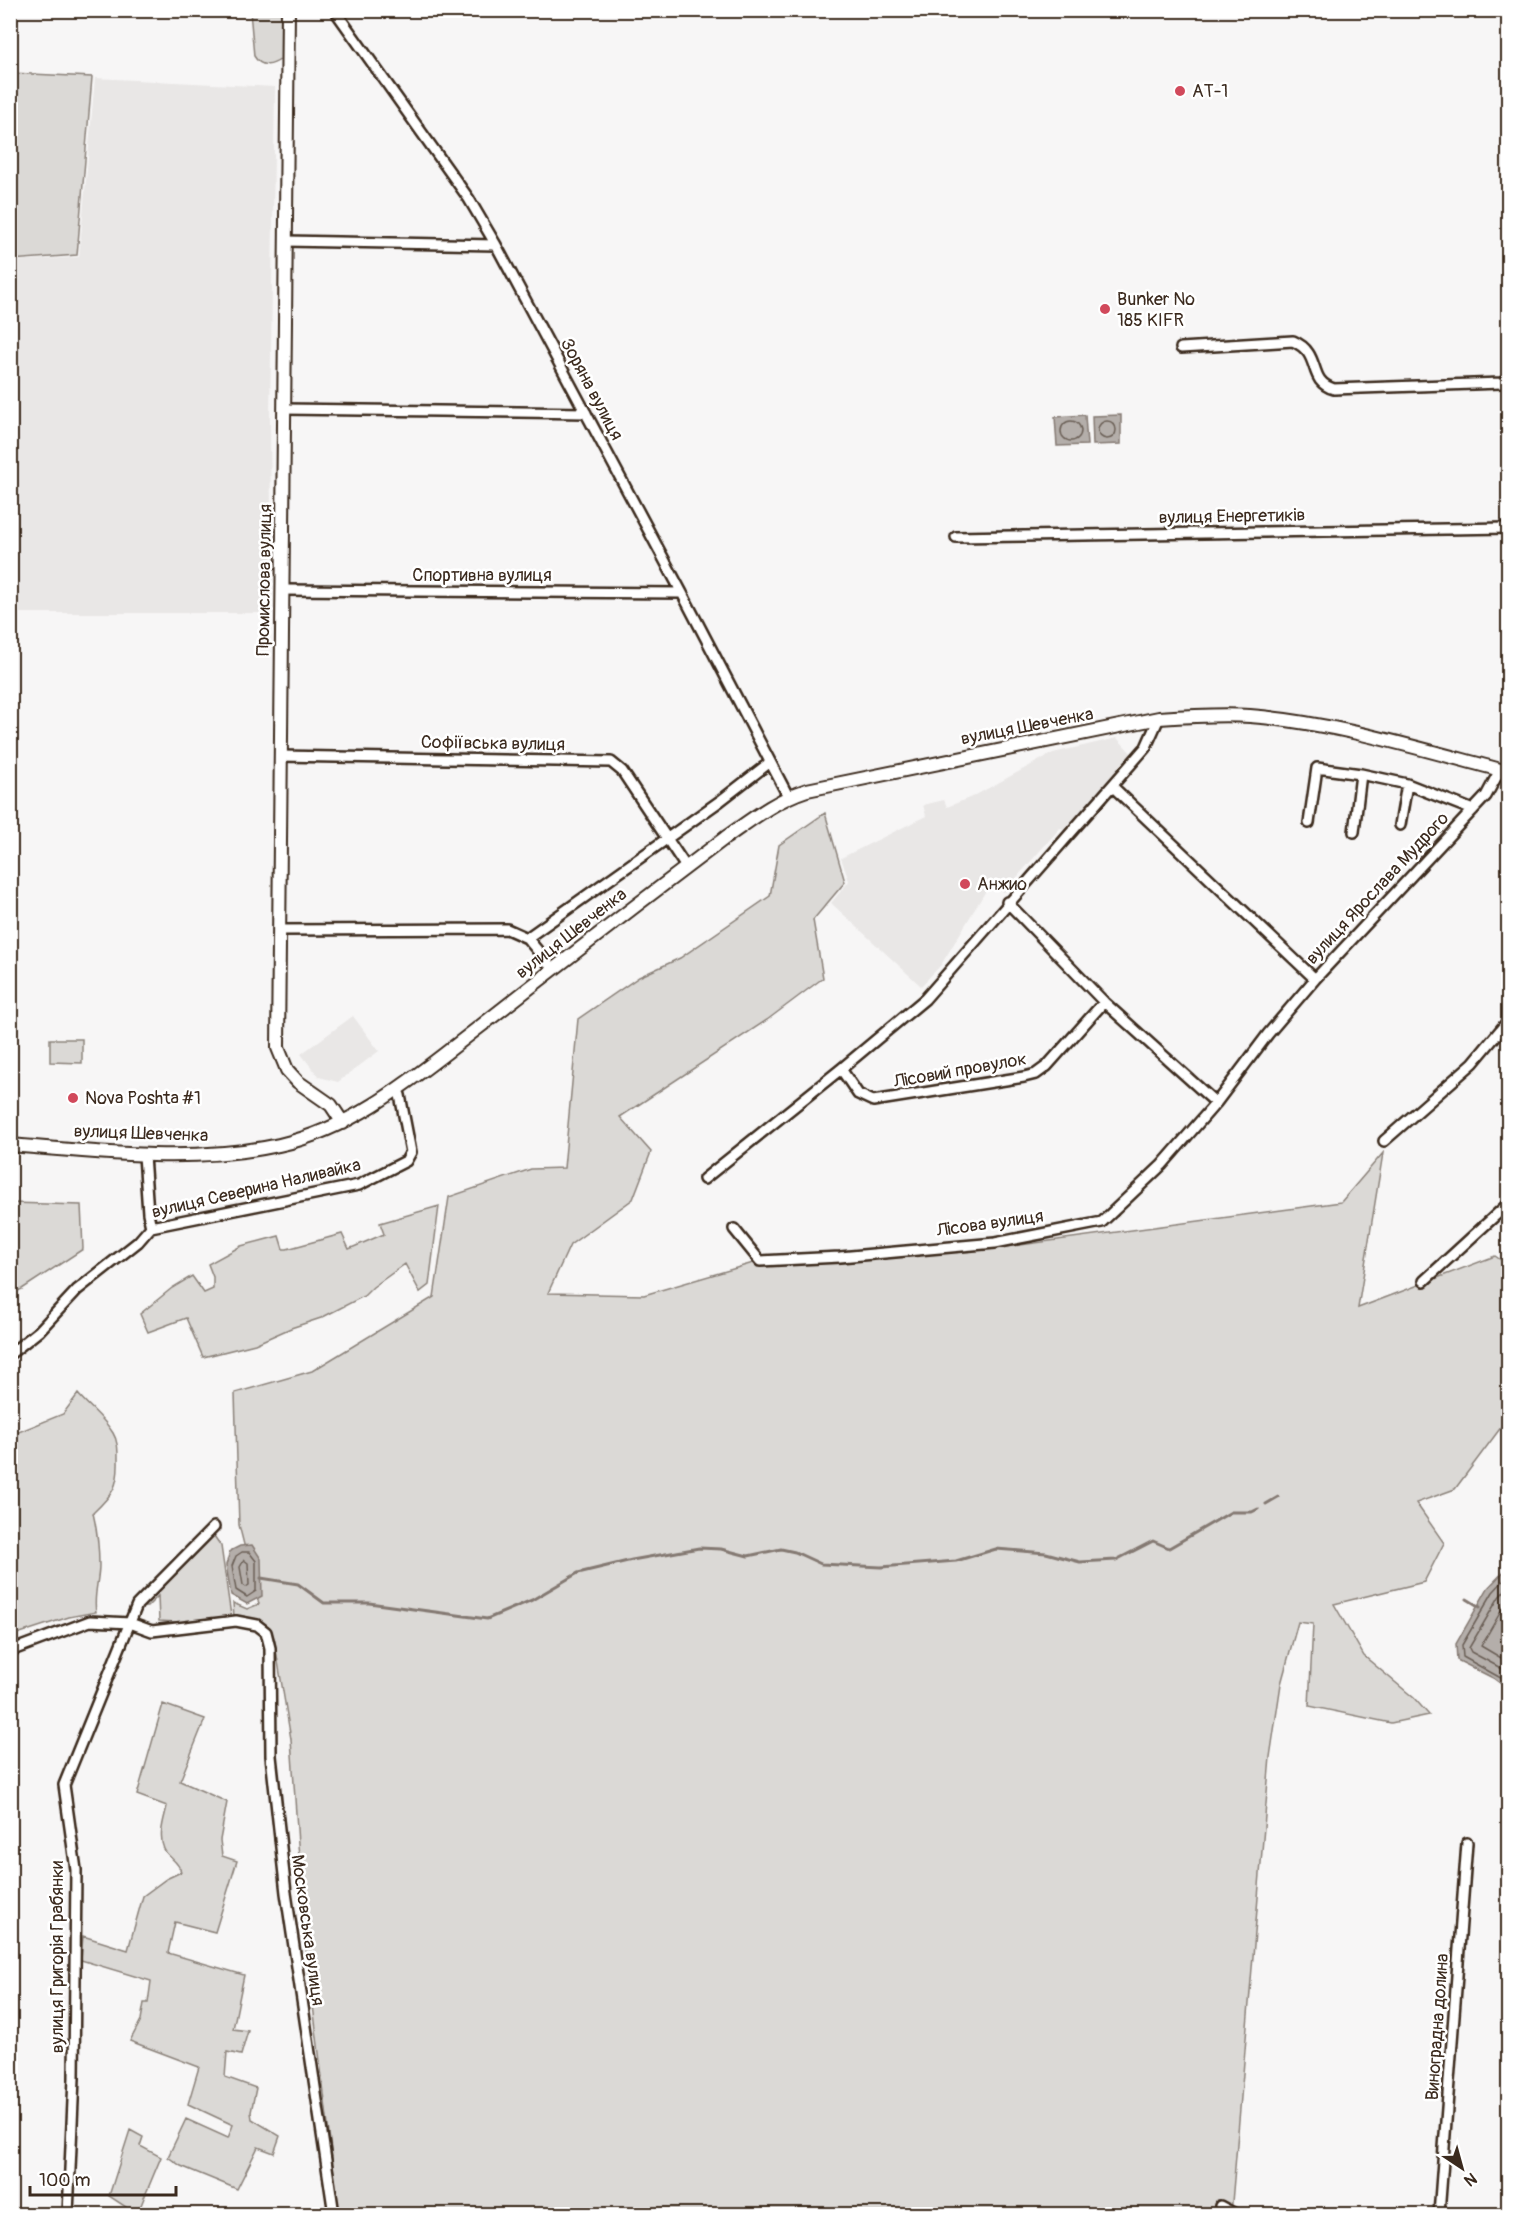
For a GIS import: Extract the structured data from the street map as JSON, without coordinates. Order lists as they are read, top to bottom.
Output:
{
  "streets": {
    "street": [
      "Зоряна вулиця",
      "вулиця Енергетиків",
      "Спортивна вулиця",
      "Промислова вулиця",
      "вулиця Шевченка",
      "Софіївська вулиця",
      "вулиця Ярослава Мудрого",
      "Лісовий провулок",
      "вулиця Северина Наливайка",
      "Лісова вулиця",
      "Московська вулиця",
      "вулиця Григорія Грабянки",
      "Виноградна долина"
    ]
  },
  "crossings": [
    ["Зоряна вулиця", "Спортивна вулиця"],
    ["Зоряна вулиця", "вулиця Шевченка"],
    ["Спортивна вулиця", "Промислова вулиця"],
    ["Промислова вулиця", "вулиця Шевченка"],
    ["Промислова вулиця", "Софіївська вулиця"],
    ["вулиця Шевченка", "вулиця Ярослава Мудрого"],
    ["вулиця Шевченка", "вулиця Северина Наливайка"],
    ["вулиця Ярослава Мудрого", "Лісова вулиця"],
    ["Московська вулиця", "вулиця Григорія Грабянки"]
  ],
  "places": [
    "АТ-1",
    "Bunker No 185 KIFR",
    "Анжио",
    "Nova Poshta #1"
  ],
  "scale_bar": "100 m",
  "north": "bottom right"
}
